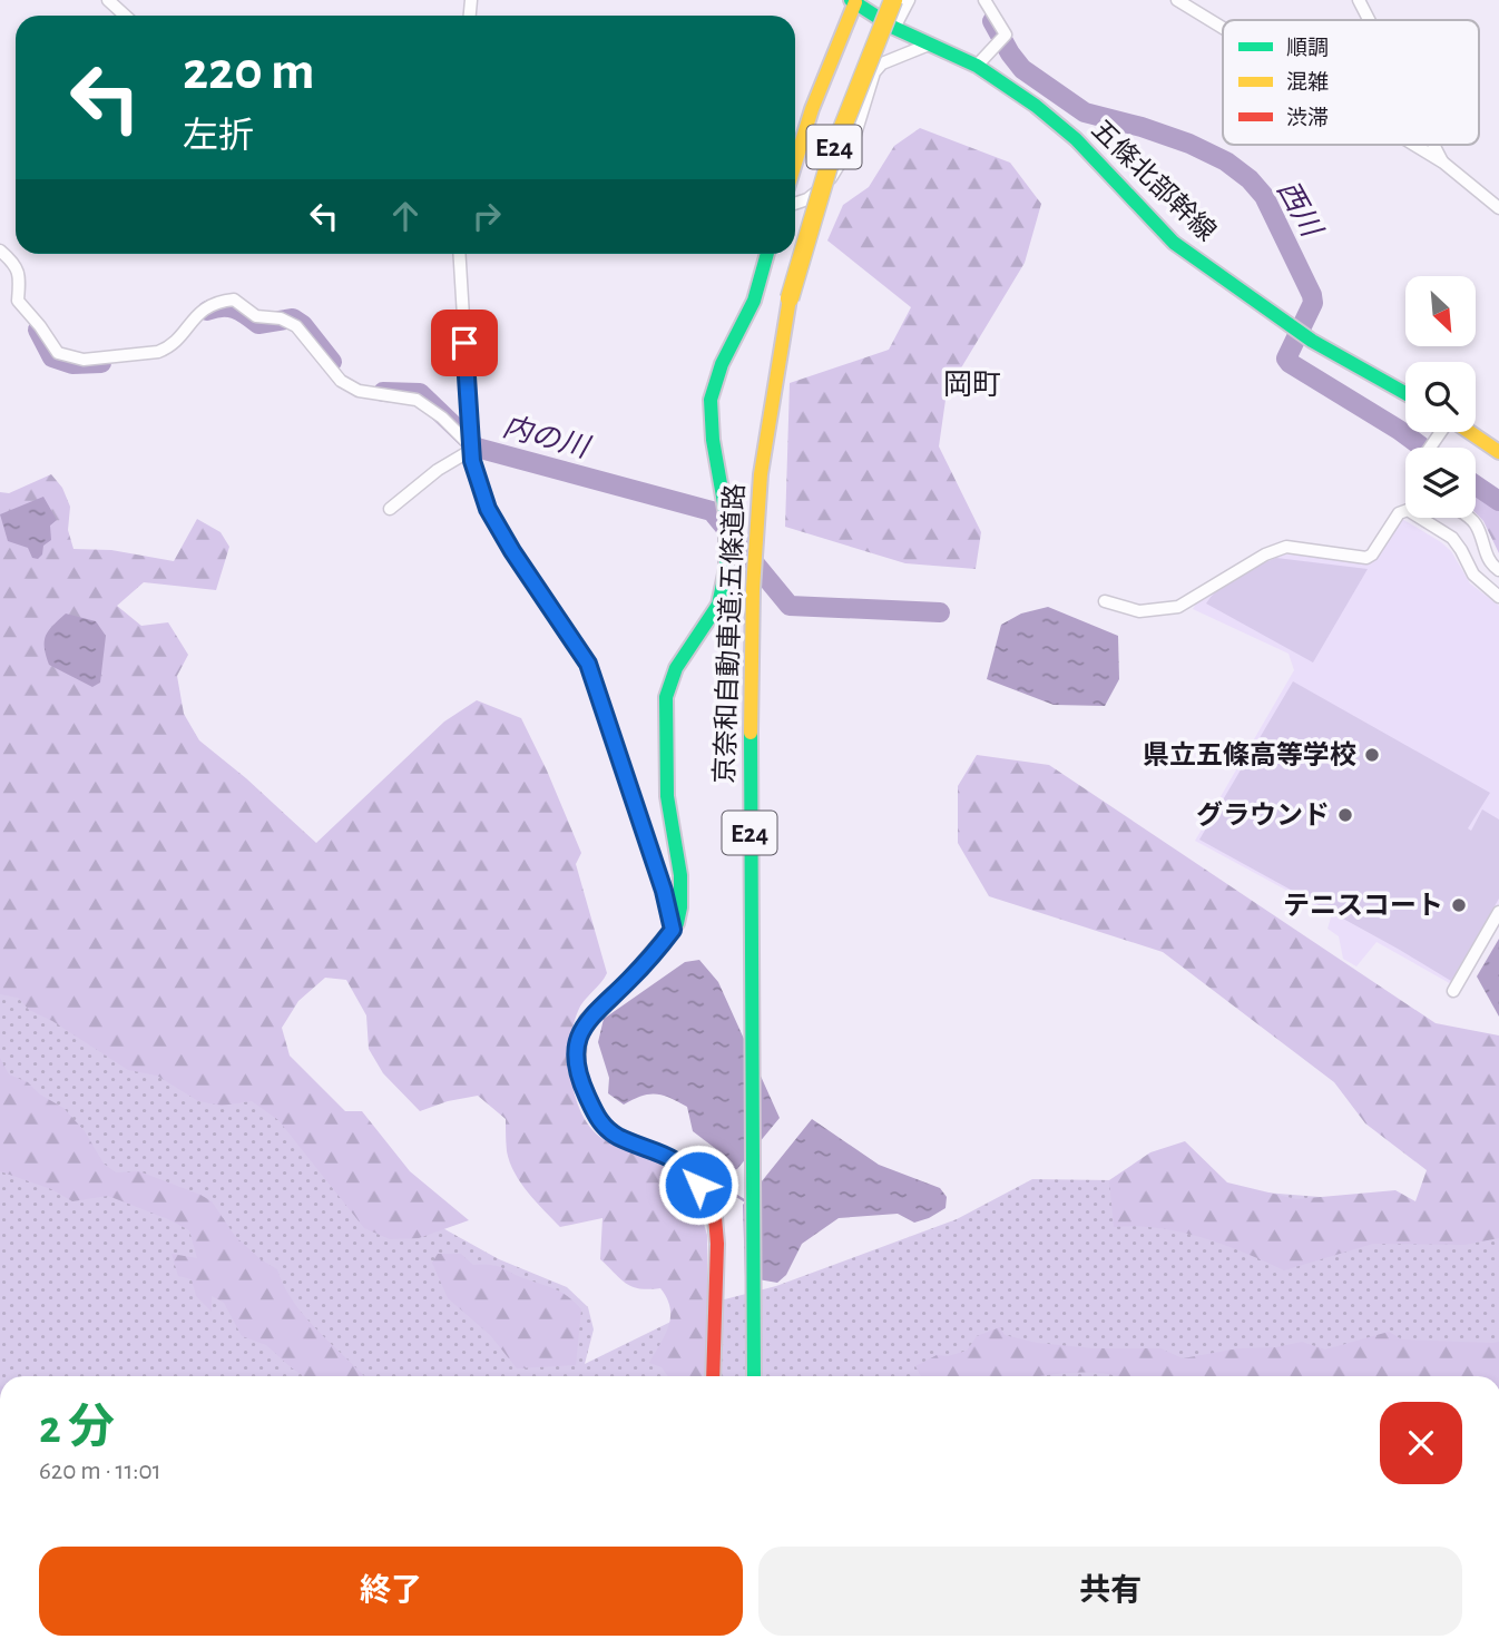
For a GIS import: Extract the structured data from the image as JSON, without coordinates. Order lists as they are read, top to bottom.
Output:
{
  "streets": {
    "main road": ["E24", "五條北部幹線", "京奈和自動車道;五條道路"]
  },
  "districts": ["岡町"],
  "water": ["西川", "内の川"],
  "places": ["県立五條高等学校", "グラウンド", "テニスコート"],
  "legend": ["順調", "混雑", "渋滞"],
  "north": "bottom right",
  "page": {
    "turn": ["220 m", "左折"],
    "heading": ["2 分", "620 m · 11:01"],
    "buttons": ["終了", "共有"]
  }
}
